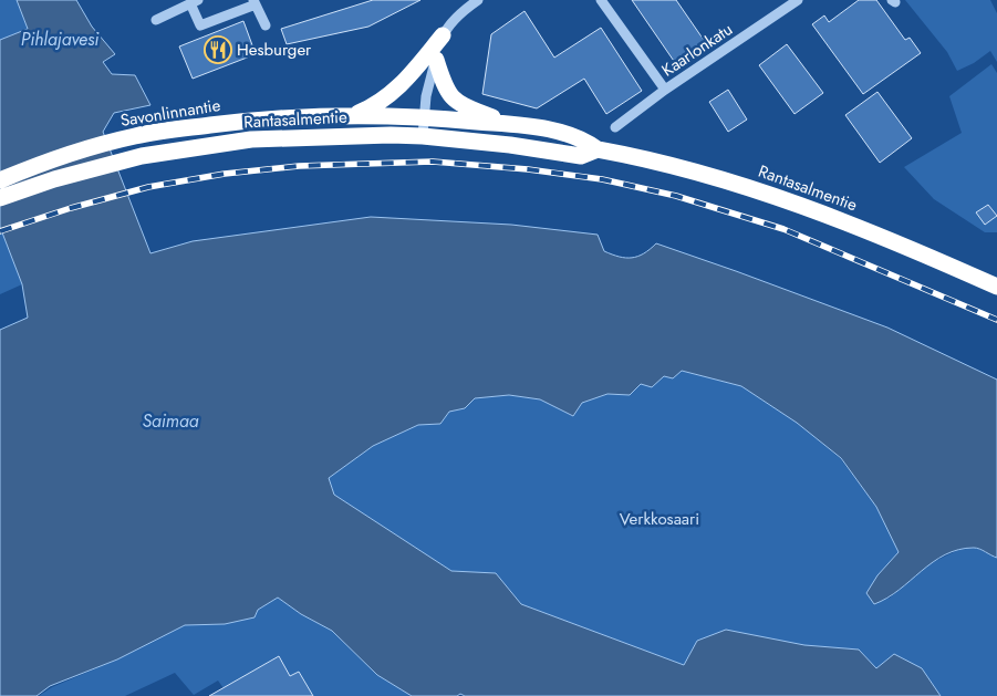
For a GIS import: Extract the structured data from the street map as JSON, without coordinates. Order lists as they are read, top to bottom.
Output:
{
  "streets": {
    "highway": ["Savonlinnantie", "Rantasalmentie"],
    "street": ["Kaarlonkatu"]
  },
  "crossings": [
    ["Savonlinnantie", "Rantasalmentie"]
  ],
  "water": ["Pihlajavesi", "Saimaa"],
  "parks": ["Verkkosaari"],
  "places": {
    "restaurant": ["Hesburger"]
  }
}
